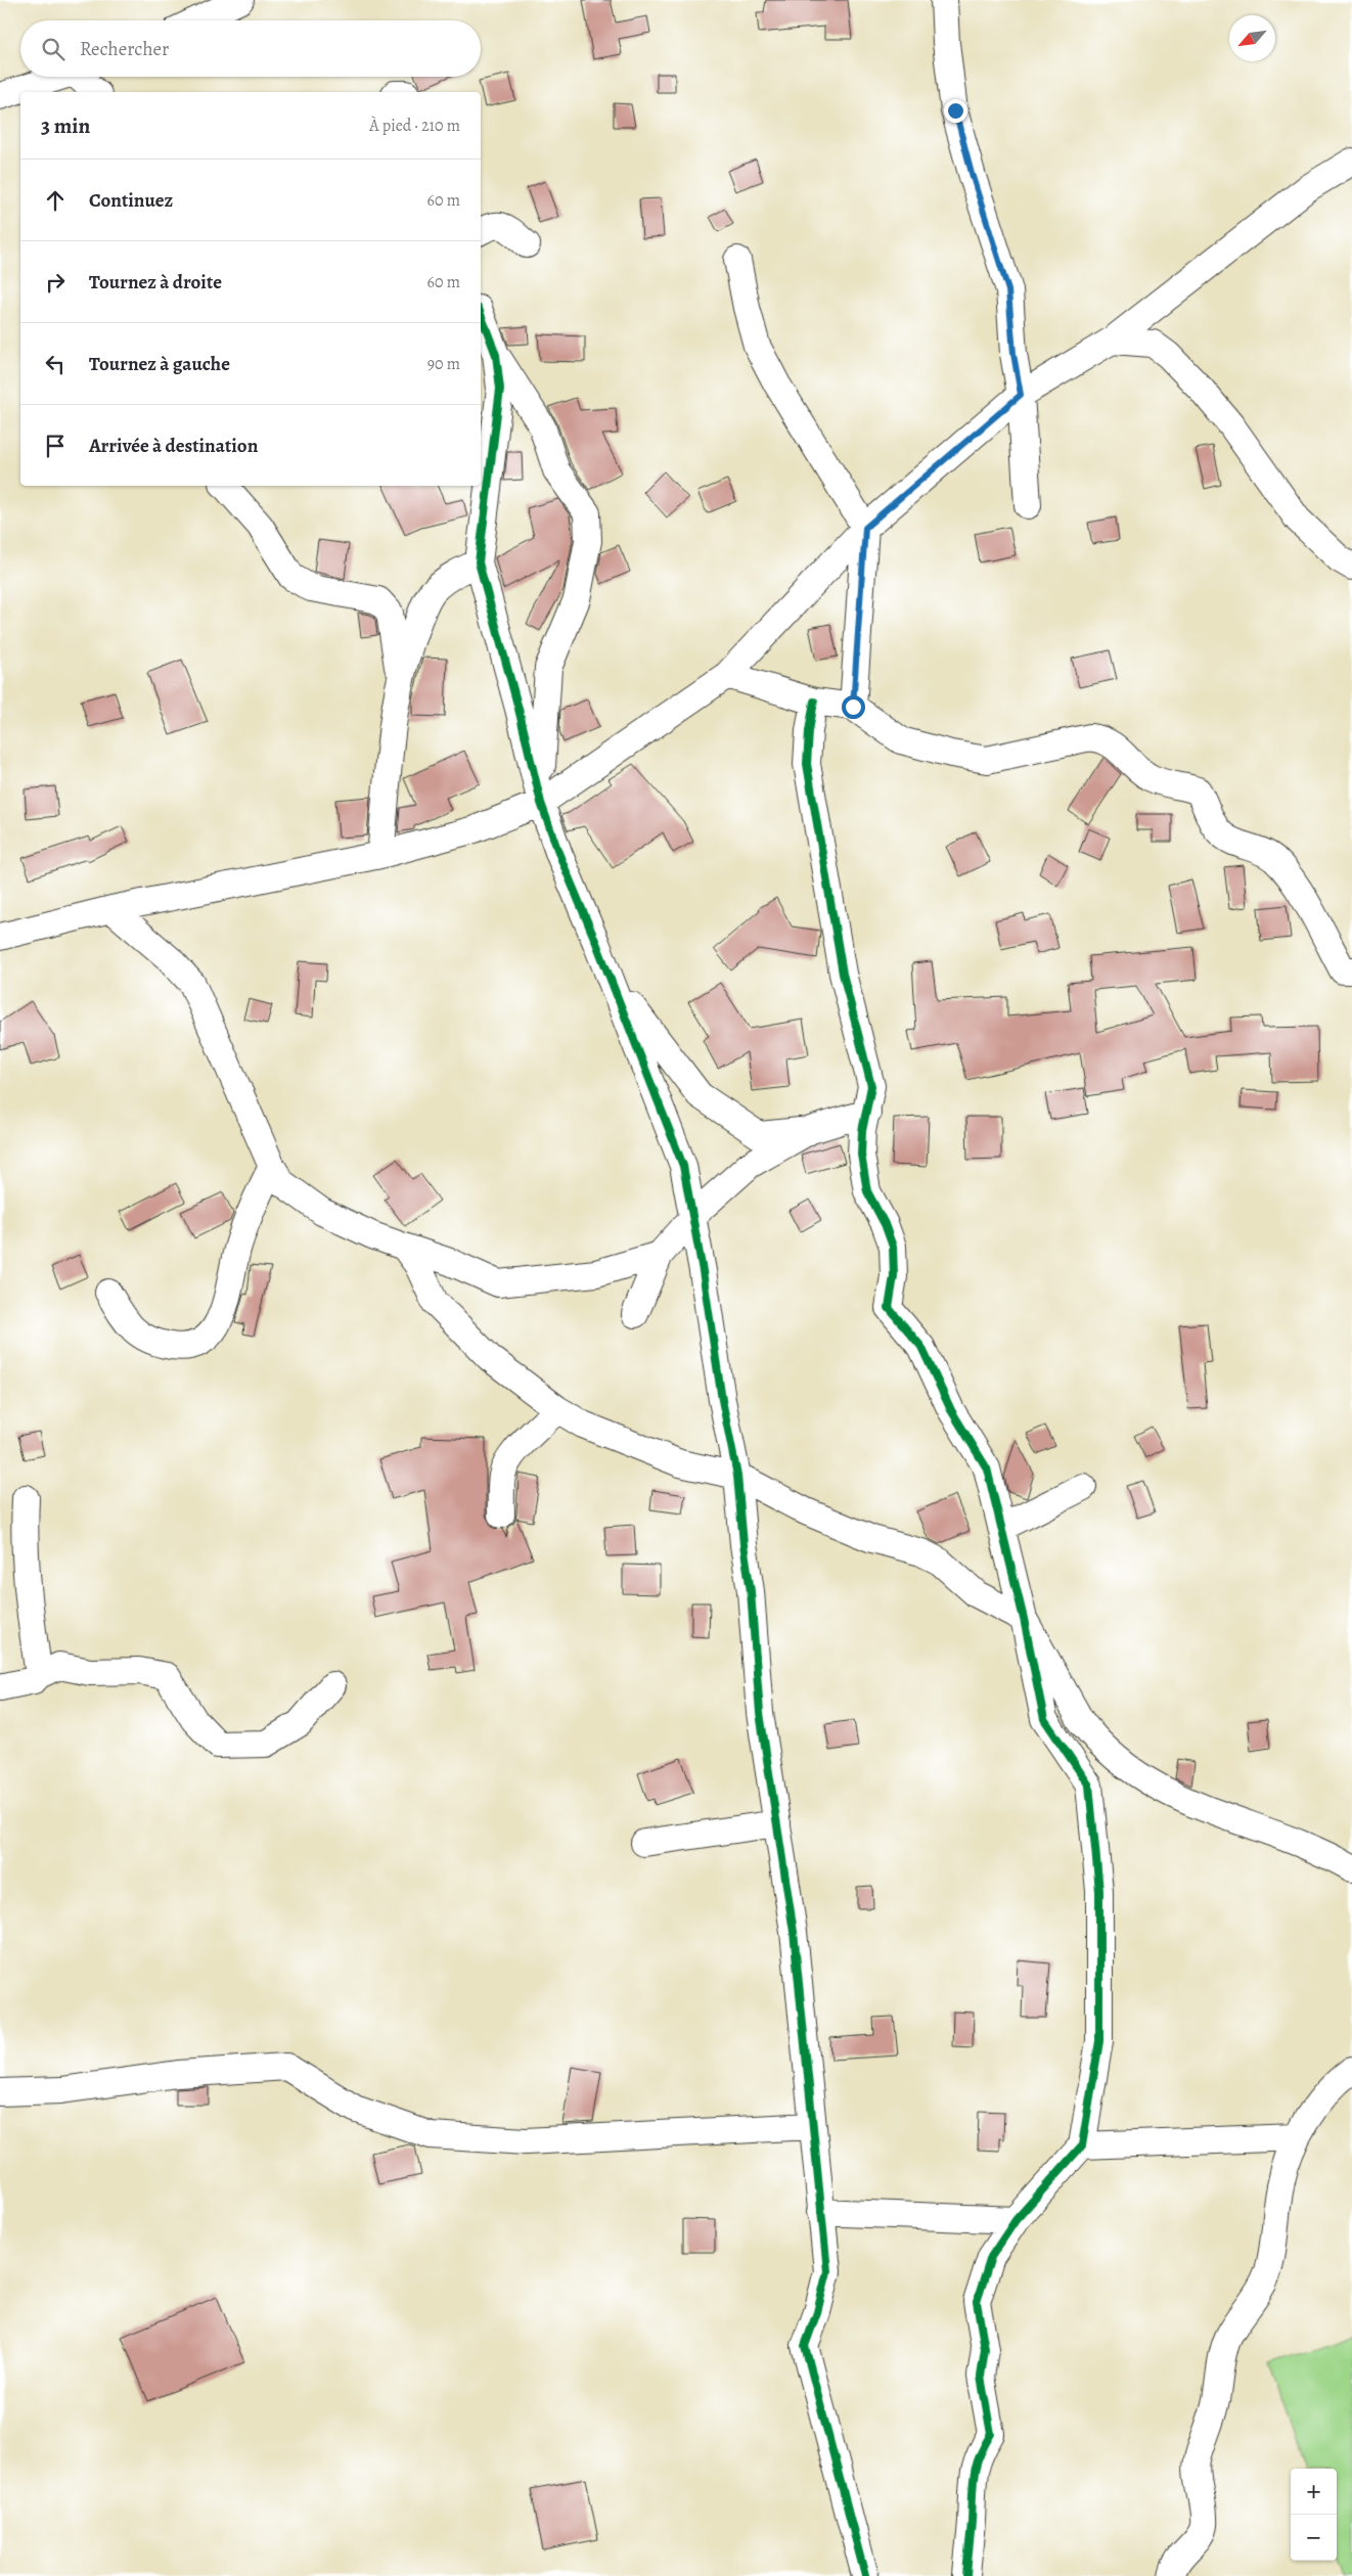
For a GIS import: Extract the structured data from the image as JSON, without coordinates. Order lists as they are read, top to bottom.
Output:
{
  "north": "bottom left",
  "page": {
    "search": "Rechercher",
    "heading": ["3 min", "À pied · 210 m"],
    "list": [
      ["Continuez", "60 m"],
      ["Tournez à droite", "60 m"],
      ["Tournez à gauche", "90 m"],
      "Arrivée à destination"
    ],
    "map_buttons": ["+", "−"]
  }
}
